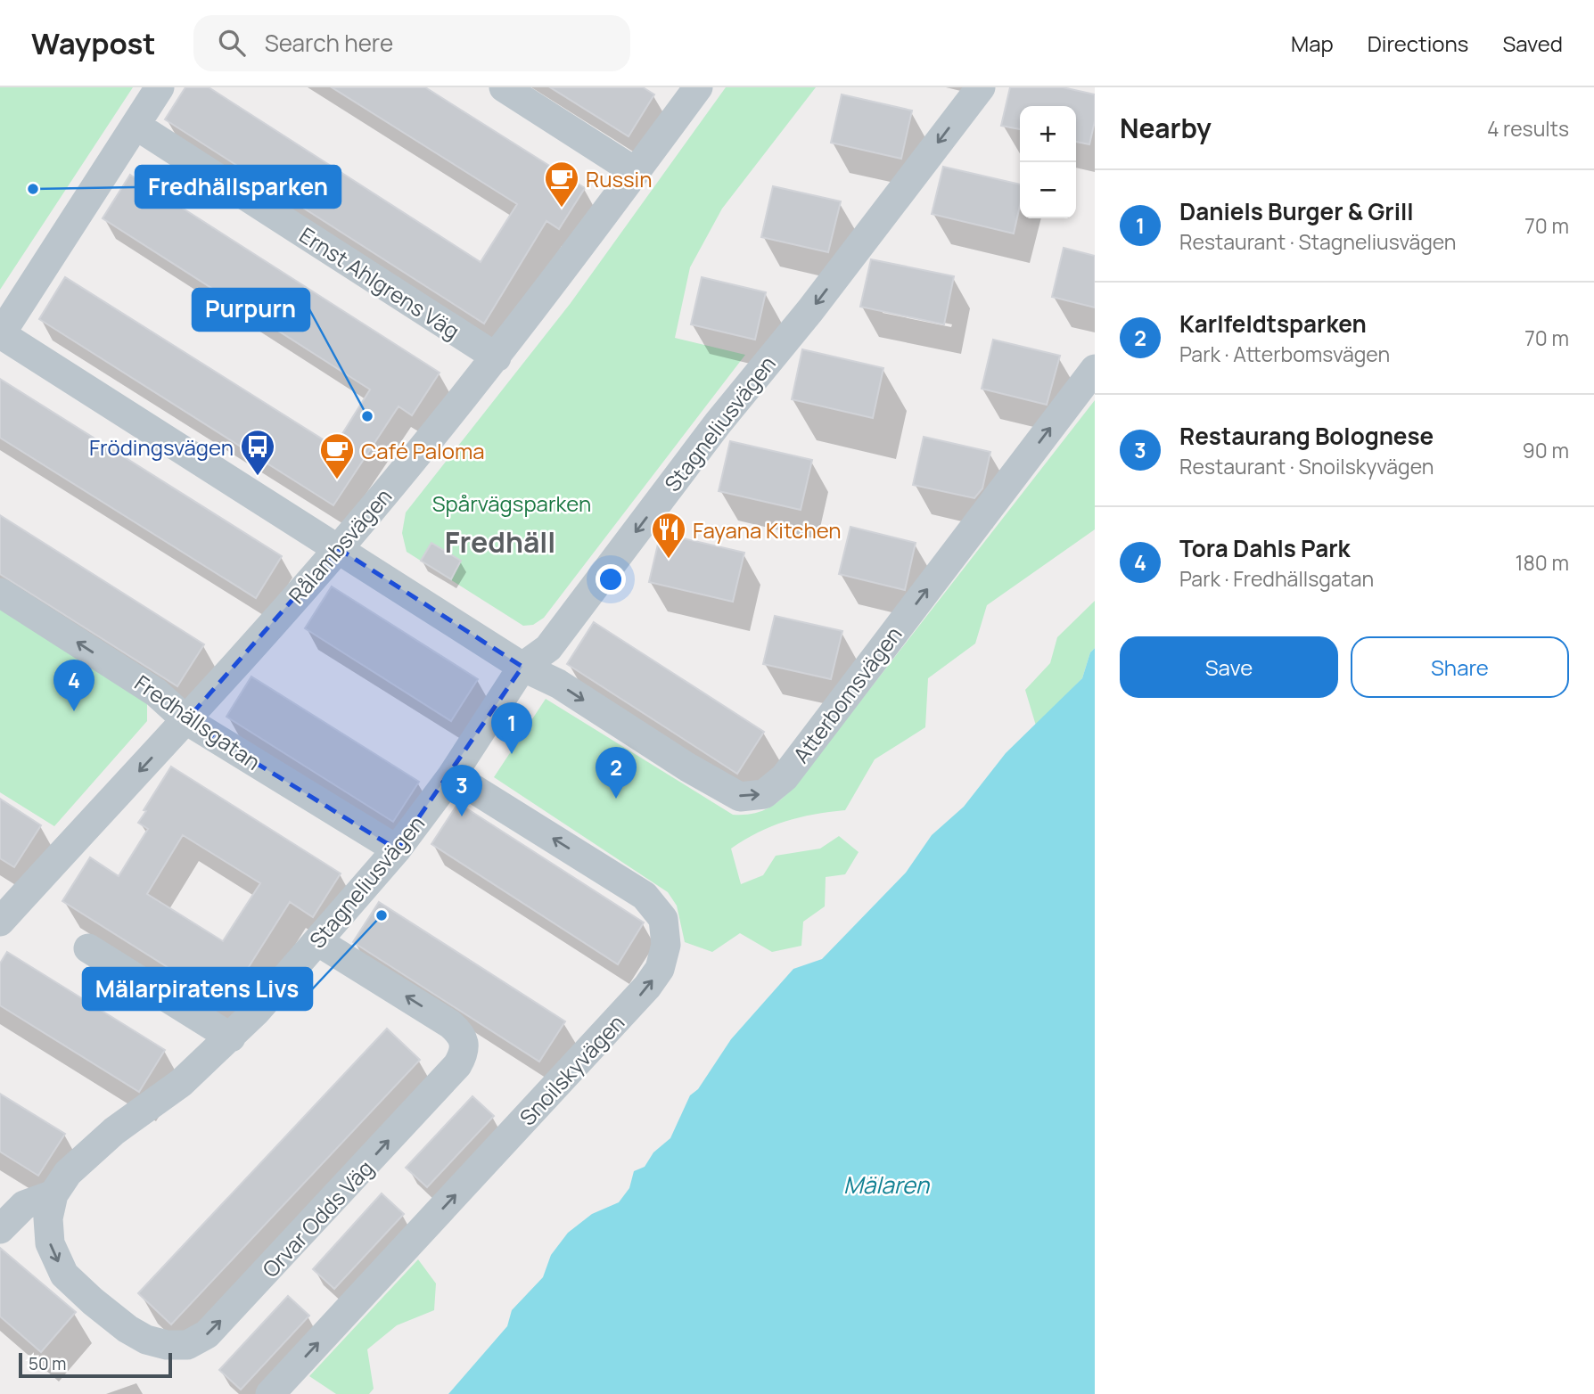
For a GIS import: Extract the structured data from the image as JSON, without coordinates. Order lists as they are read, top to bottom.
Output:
{
  "streets": {
    "street": [
      "Ernst Ahlgrens Väg",
      "Stagneliusvägen",
      "Rålambsvägen",
      "Atterbomsvägen",
      "Fredhällsgatan",
      "Snoilskyvägen",
      "Orvar Odds Väg"
    ]
  },
  "crossings": [
    ["Ernst Ahlgrens Väg", "Rålambsvägen"],
    ["Stagneliusvägen", "Atterbomsvägen"],
    ["Stagneliusvägen", "Fredhällsgatan"],
    ["Stagneliusvägen", "Snoilskyvägen"],
    ["Stagneliusvägen", "Orvar Odds Väg"],
    ["Rålambsvägen", "Fredhällsgatan"]
  ],
  "one_way": ["Stagneliusvägen"],
  "districts": ["Fredhäll"],
  "water": ["Mälaren"],
  "parks": ["Spårvägsparken"],
  "places": {
    "other": ["Fredhällsparken", "Purpurn", "Mälarpiratens Livs"],
    "cafe": ["Russin", "Café Paloma"],
    "bus stop": ["Frödingsvägen"],
    "restaurant": ["Fayana Kitchen"]
  },
  "scale_bar": "50 m",
  "page": {
    "header": "Waypost",
    "search": "Search here",
    "nav": ["Map", "Directions", "Saved"],
    "heading": ["Nearby", "4 results"],
    "map_buttons": ["+", "−"],
    "list": [
      {
        "mark": "1",
        "name": "Daniels Burger & Grill",
        "note": "Restaurant · Stagneliusvägen",
        "value": "70 m"
      },
      {
        "mark": "2",
        "name": "Karlfeldtsparken",
        "note": "Park · Atterbomsvägen",
        "value": "70 m"
      },
      {
        "mark": "3",
        "name": "Restaurang Bolognese",
        "note": "Restaurant · Snoilskyvägen",
        "value": "90 m"
      },
      {
        "mark": "4",
        "name": "Tora Dahls Park",
        "note": "Park · Fredhällsgatan",
        "value": "180 m"
      }
    ],
    "buttons": ["Save", "Share"],
    "pins": [
      "4",
      "1",
      "2",
      "3"
    ],
    "scale": "50 m"
  }
}
